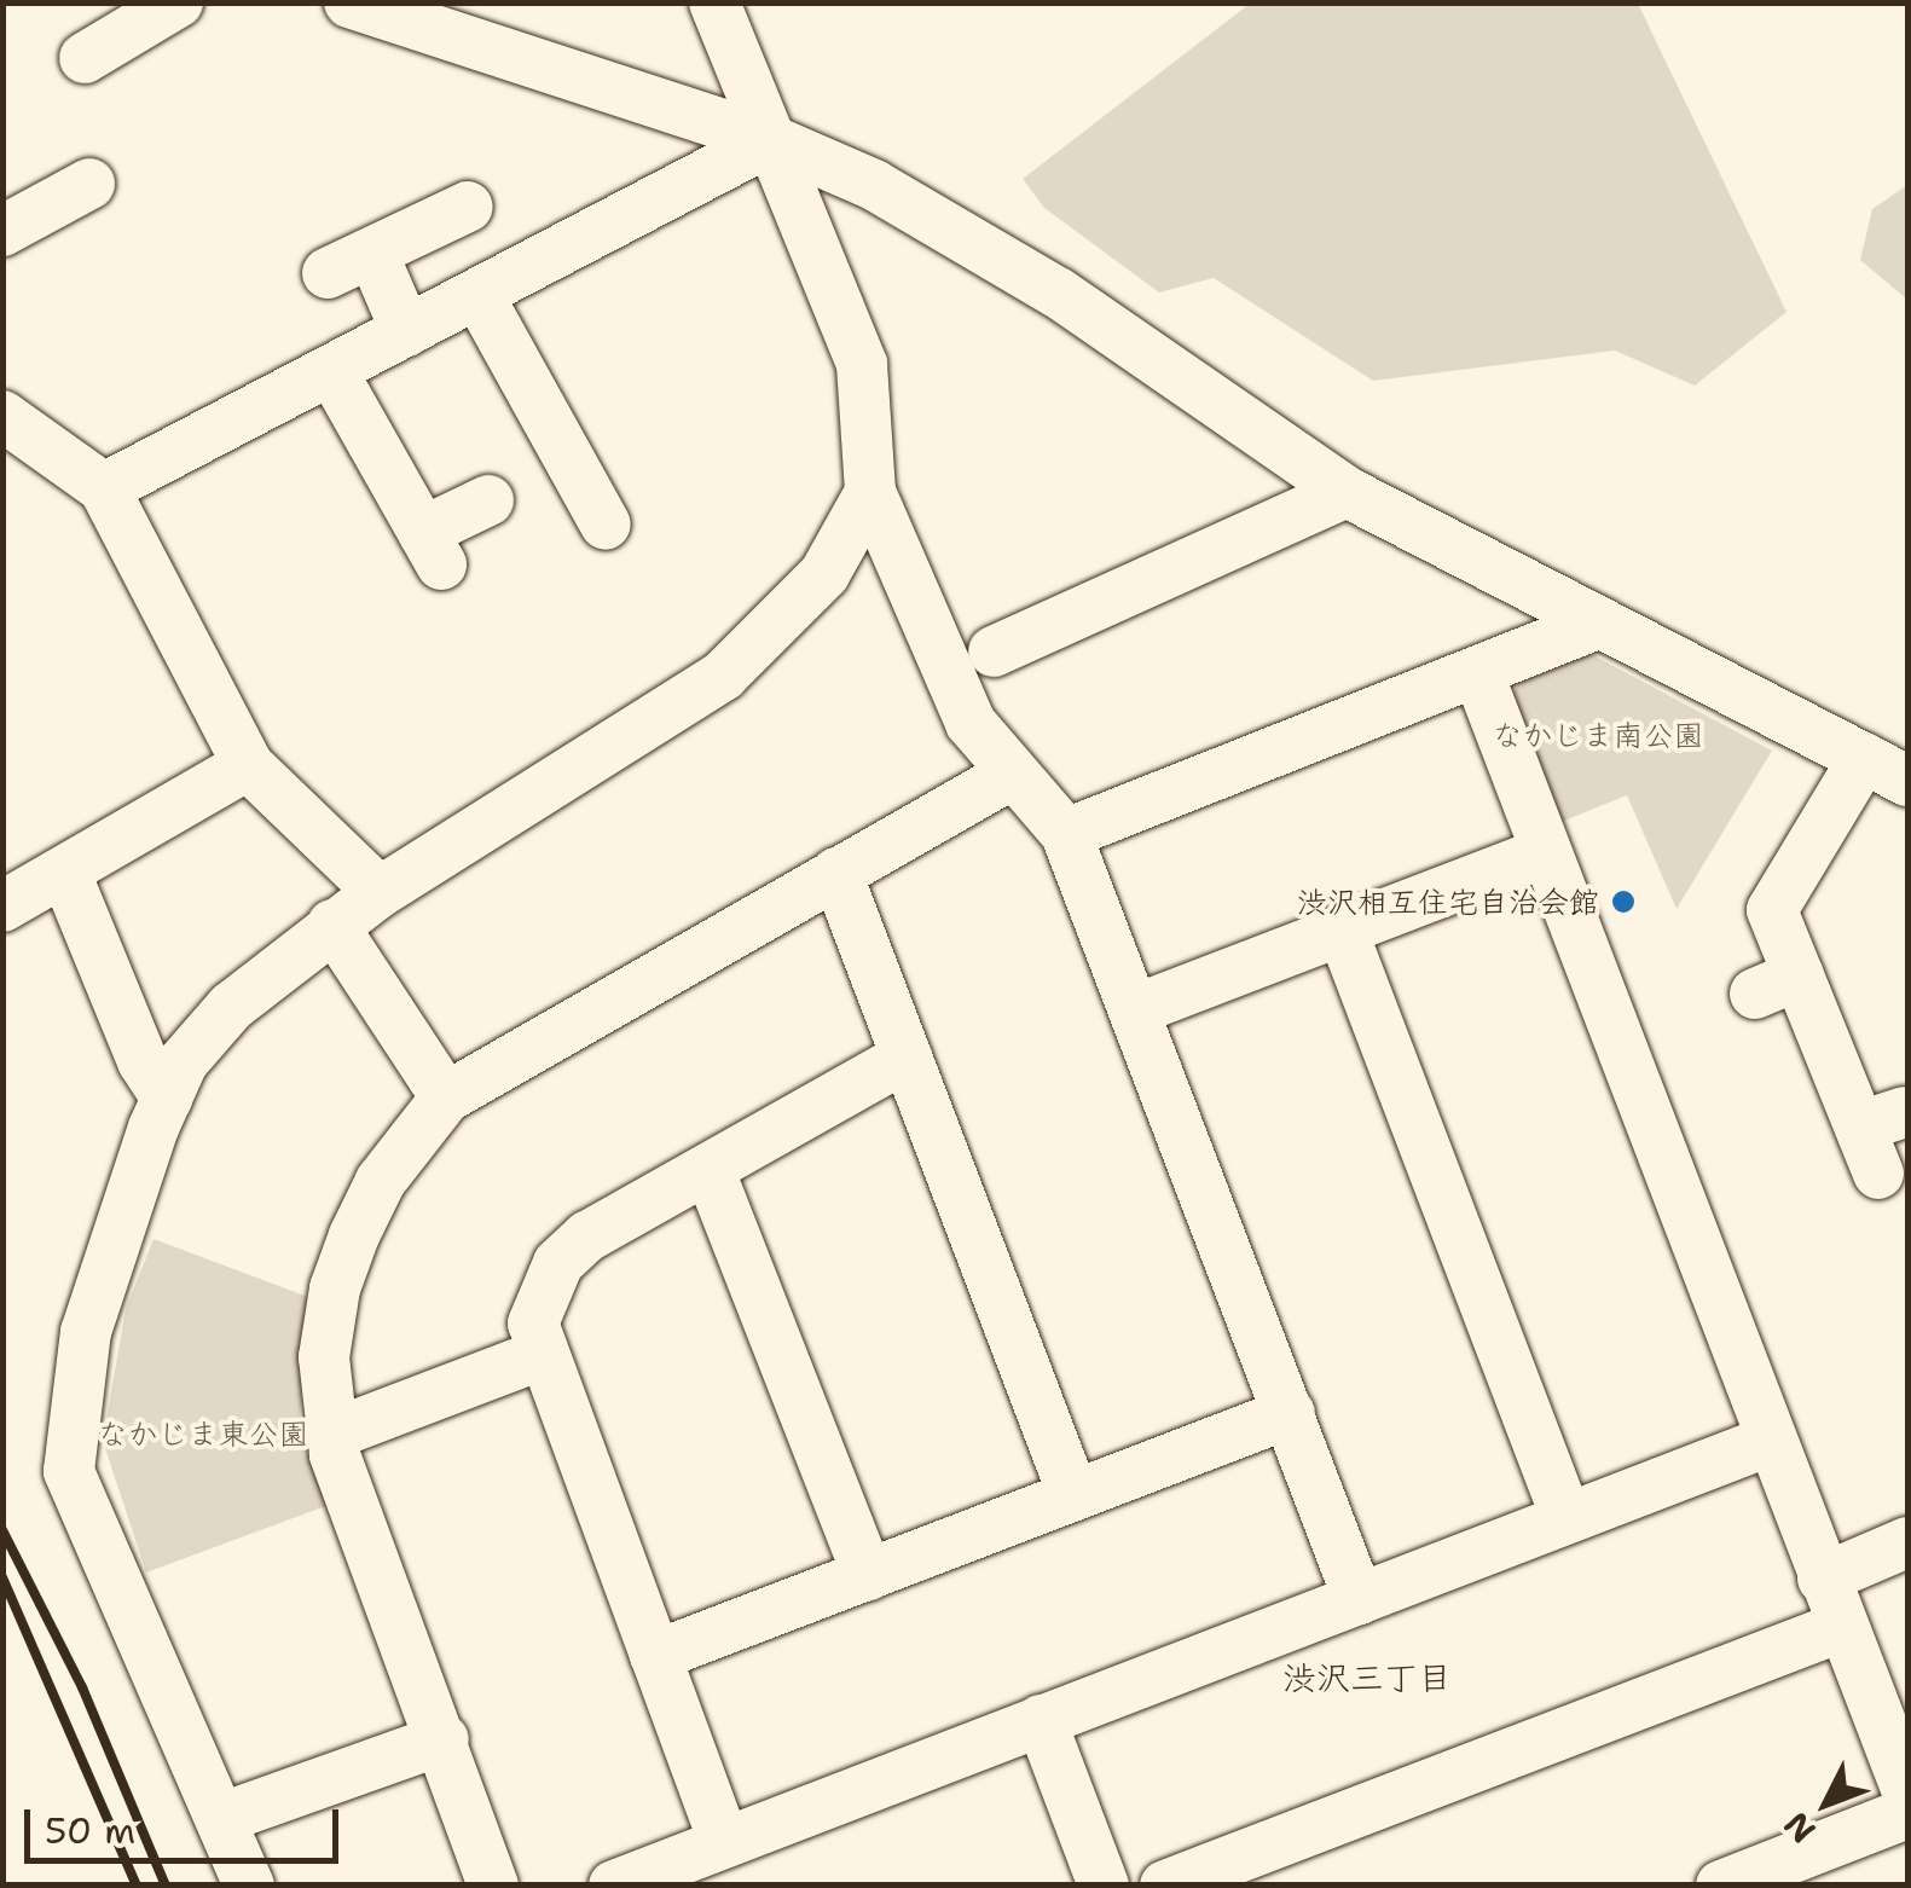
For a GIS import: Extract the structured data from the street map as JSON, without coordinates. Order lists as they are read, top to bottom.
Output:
{
  "districts": ["渋沢三丁目"],
  "parks": ["なかじま南公園", "なかじま東公園"],
  "places": ["渋沢相互住宅自治会館"],
  "scale_bar": "50 m",
  "north": "bottom left"
}
